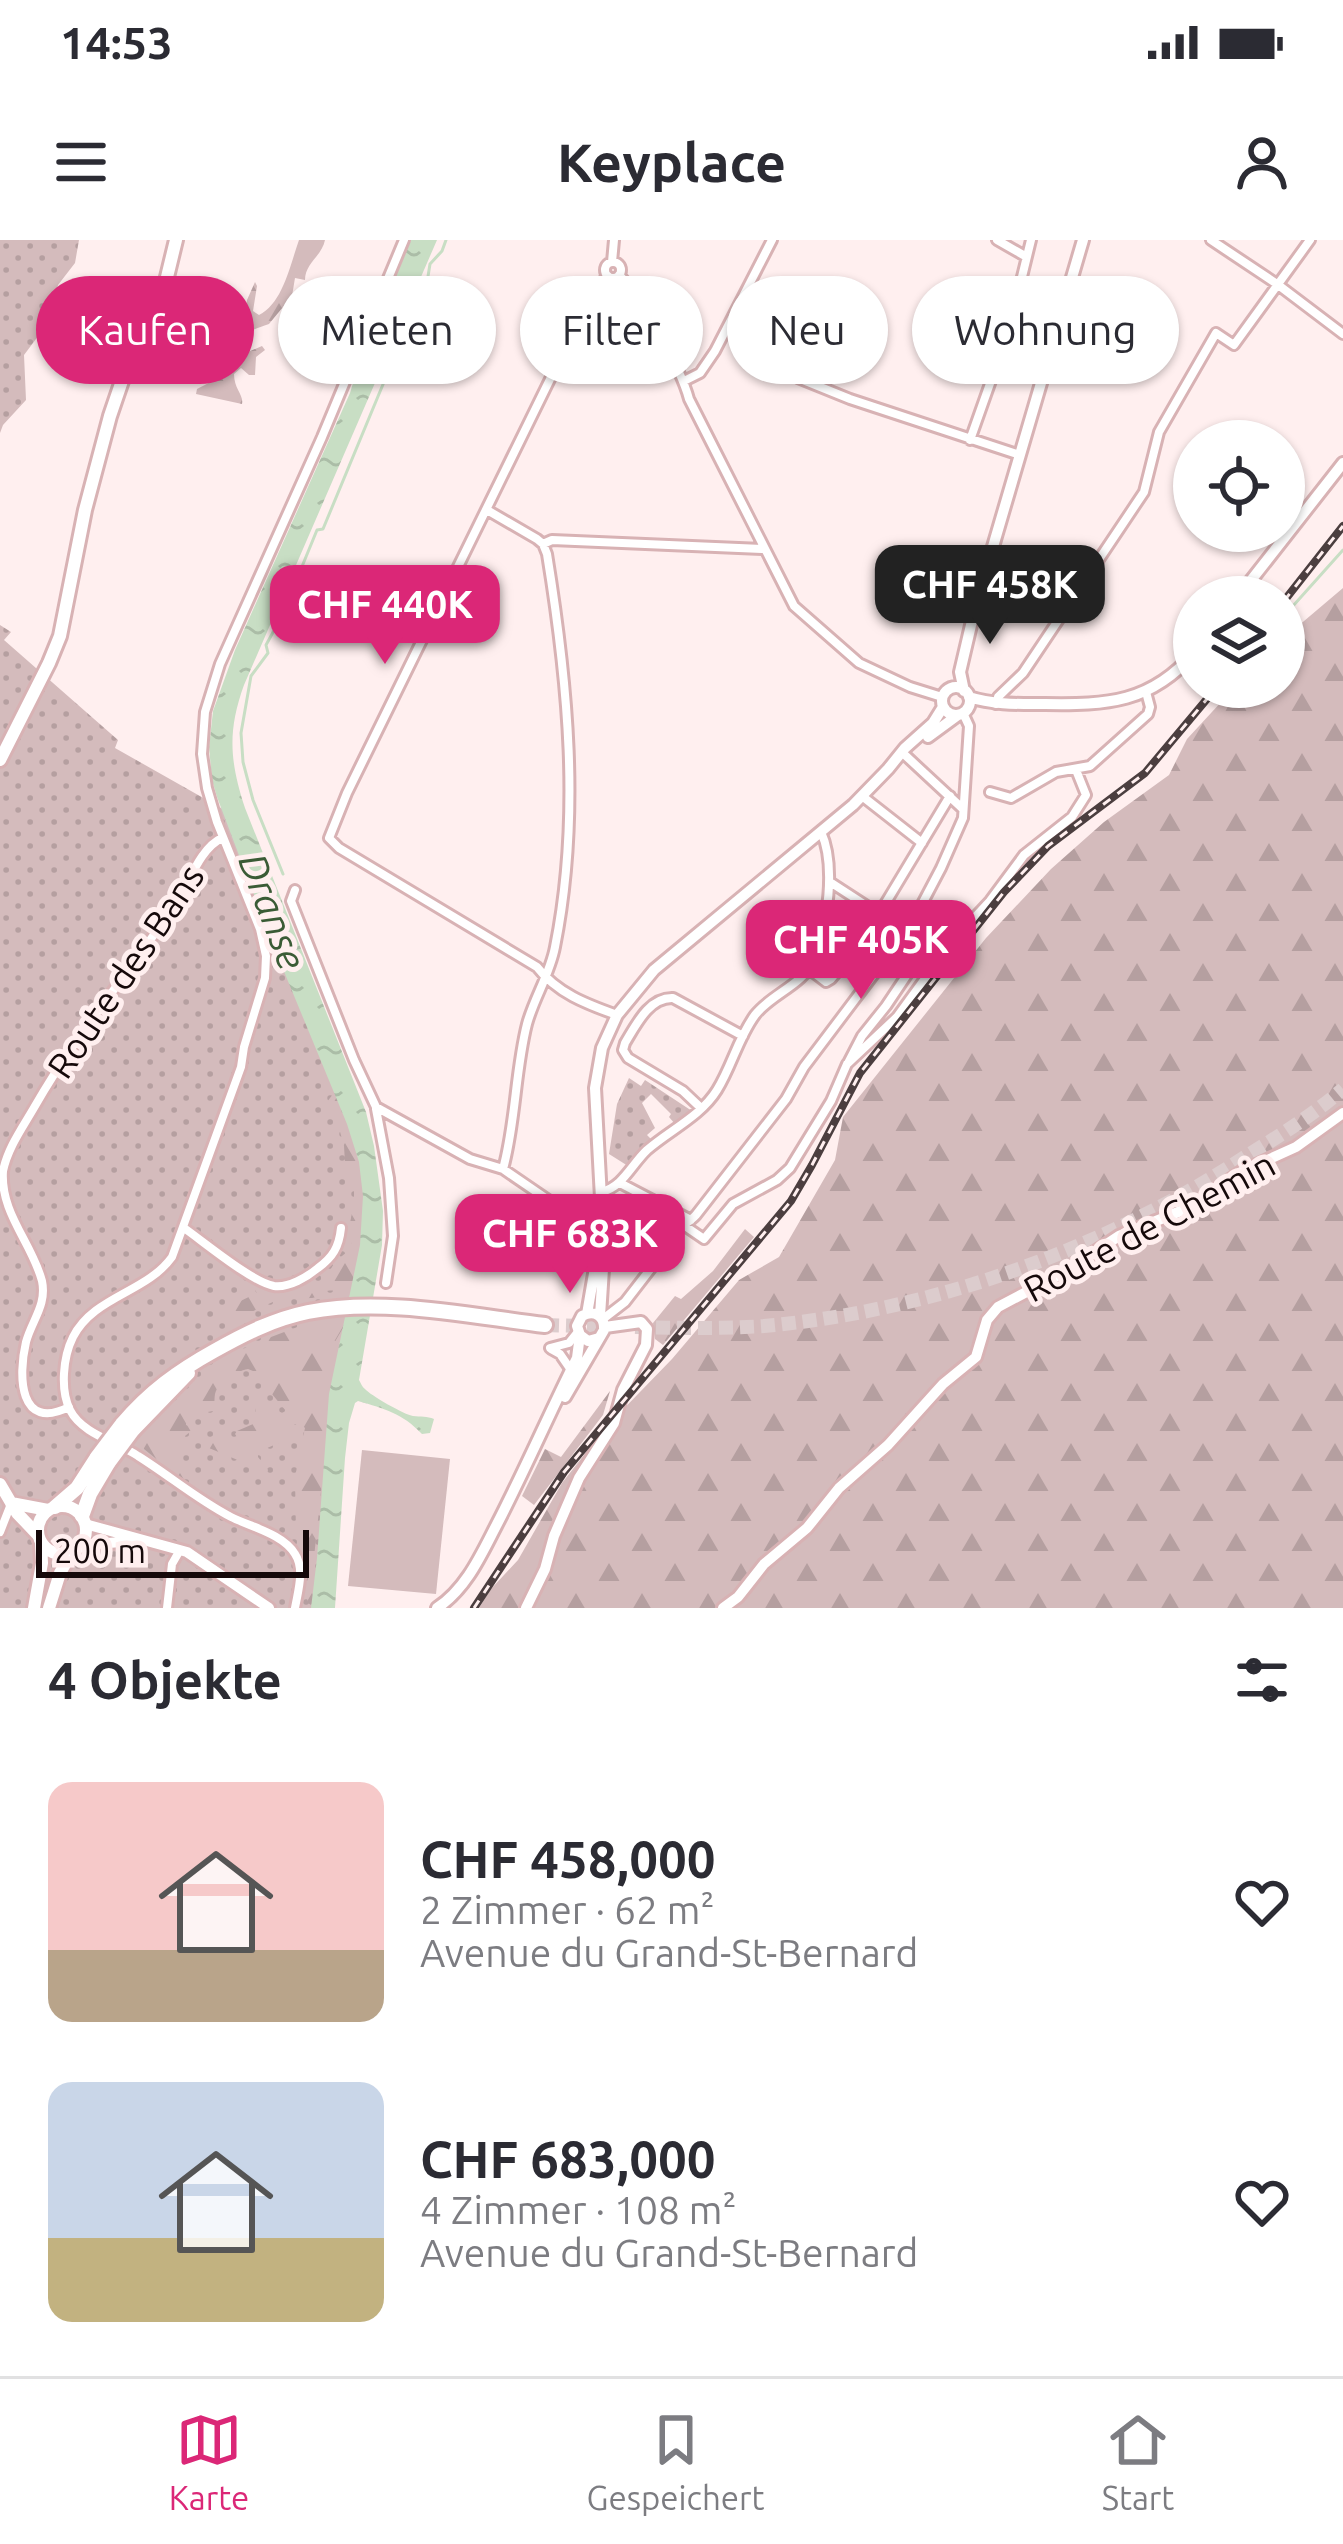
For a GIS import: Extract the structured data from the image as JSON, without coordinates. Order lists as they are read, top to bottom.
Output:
{
  "streets": {
    "street": ["Route des Bans", "Route de Chemin"]
  },
  "water": ["Dranse"],
  "scale_bar": "200 m",
  "page": {
    "status": "14:53",
    "header": "Keyplace",
    "chip": [
      "Kaufen",
      "Mieten",
      "Filter",
      "Neu",
      "Wohnung"
    ],
    "price": [
      "CHF 458K",
      "CHF 440K",
      "CHF 405K",
      "CHF 683K"
    ],
    "scale": "200 m",
    "heading": "4 Objekte",
    "list": [
      {
        "name": "CHF 458,000",
        "note": "2 Zimmer · 62 m² · Avenue du Grand-St-Bernard"
      },
      {
        "name": "CHF 683,000",
        "note": "4 Zimmer · 108 m² · Avenue du Grand-St-Bernard"
      }
    ],
    "tabs": ["Karte", "Gespeichert", "Start"]
  }
}
